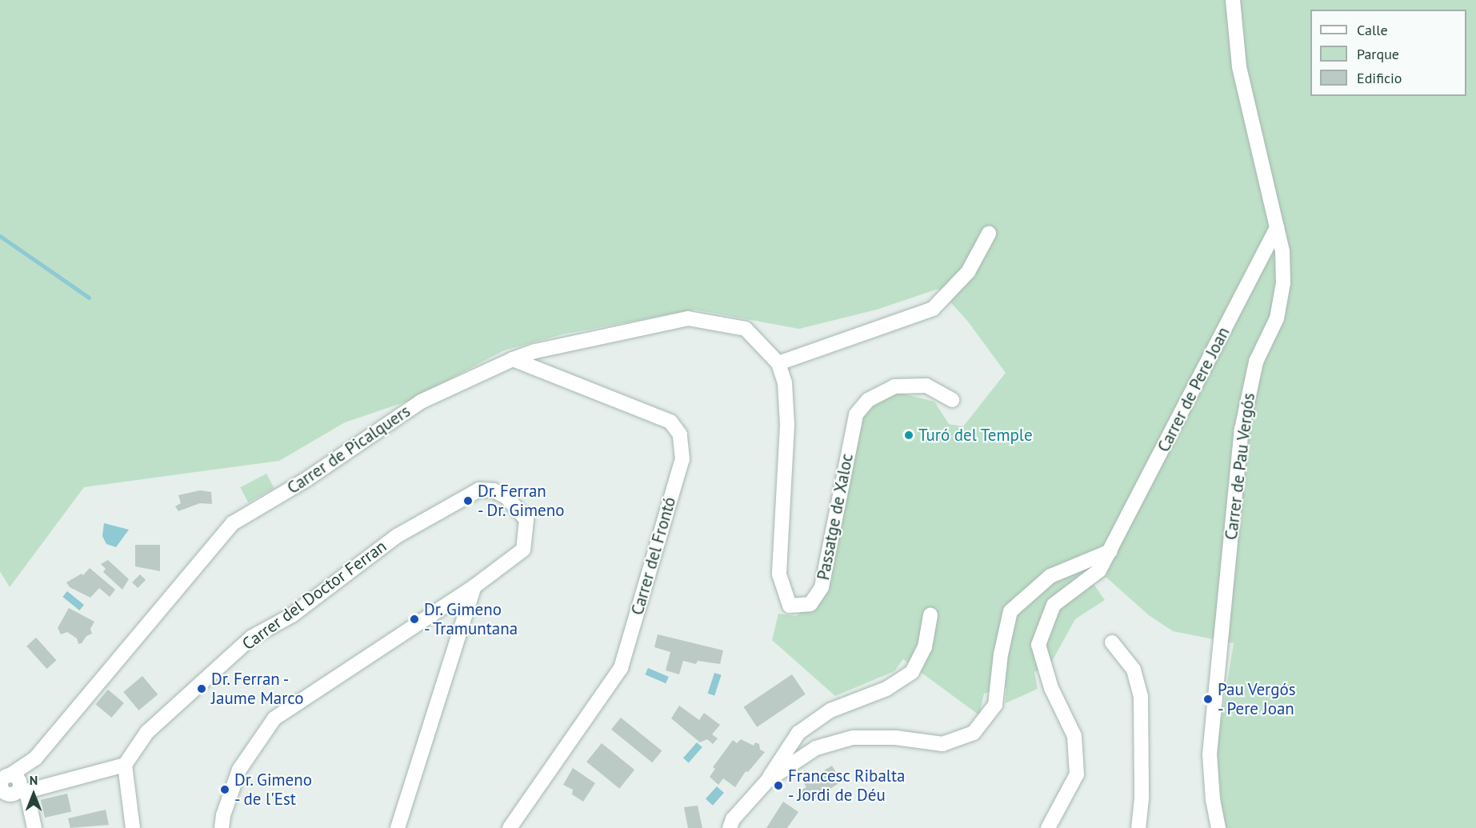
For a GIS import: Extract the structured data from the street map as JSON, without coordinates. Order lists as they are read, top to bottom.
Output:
{
  "streets": {
    "street": [
      "Carrer de Pere Joan",
      "Carrer de Picalquers",
      "Carrer de Pau Vergós",
      "Passatge de Xaloc",
      "Carrer del Frontó",
      "Carrer del Doctor Ferran"
    ]
  },
  "crossings": [
    ["Carrer de Pere Joan", "Carrer de Pau Vergós"],
    ["Carrer de Picalquers", "Passatge de Xaloc"],
    ["Carrer de Picalquers", "Carrer del Frontó"]
  ],
  "places": [
    "Turó del Temple",
    "Dr. Ferran - Dr. Gimeno",
    "Dr. Gimeno - Tramuntana",
    "Dr. Ferran - Jaume Marco",
    "Pau Vergós - Pere Joan",
    "Francesc Ribalta - Jordi de Déu",
    "Dr. Gimeno - de l'Est"
  ],
  "legend": ["Calle", "Parque", "Edificio"],
  "north": "top"
}
